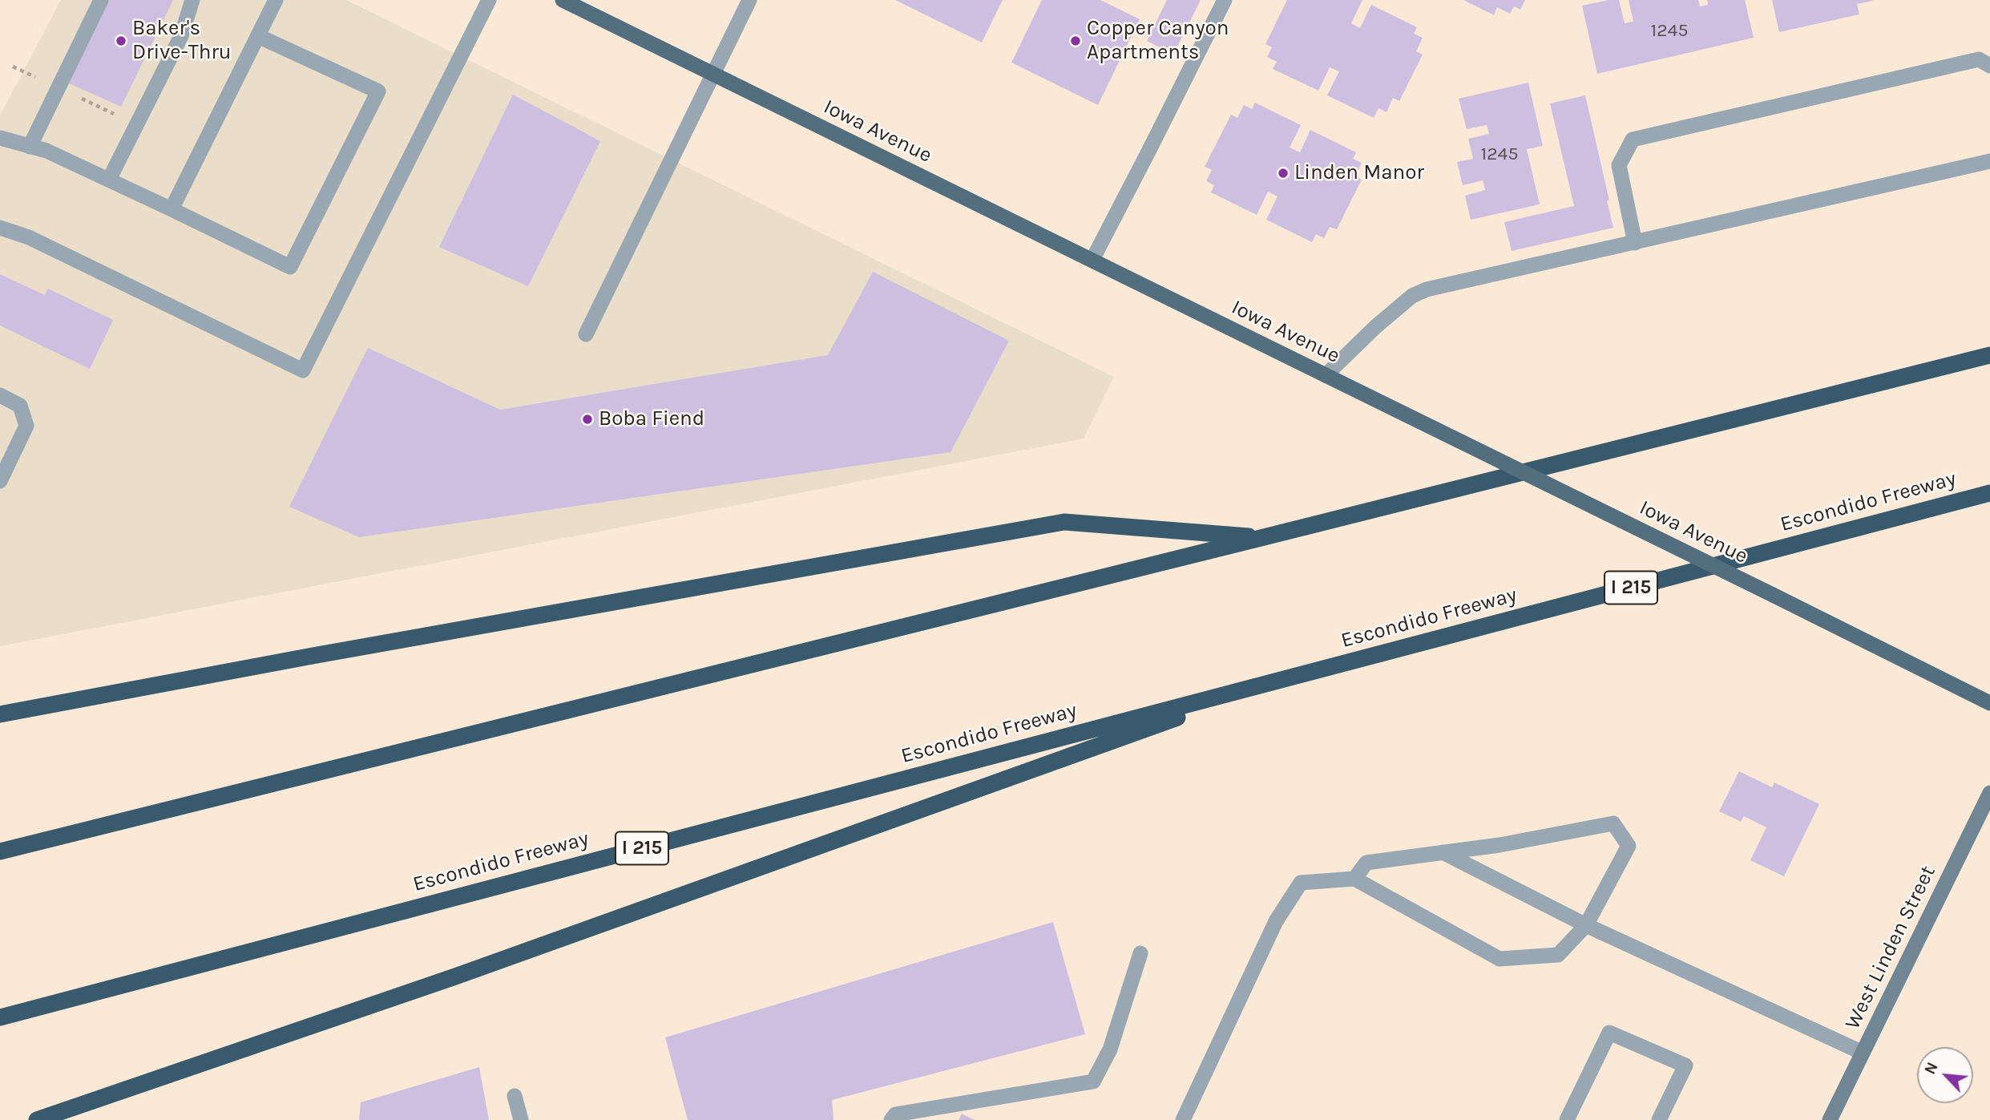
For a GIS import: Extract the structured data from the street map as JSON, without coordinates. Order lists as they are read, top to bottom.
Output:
{
  "streets": {
    "highway": ["Escondido Freeway", "I 215"],
    "main road": ["Iowa Avenue", "West Linden Street"]
  },
  "places": [
    "Baker's Drive-Thru",
    "Copper Canyon Apartments",
    "Linden Manor",
    "Boba Fiend"
  ],
  "house_numbers": ["1245", "1245"],
  "north": "top left"
}
